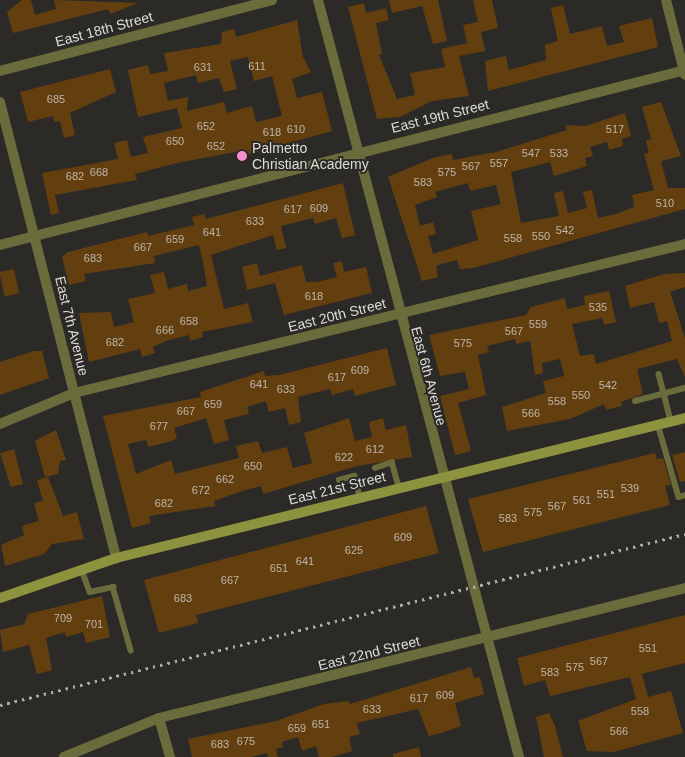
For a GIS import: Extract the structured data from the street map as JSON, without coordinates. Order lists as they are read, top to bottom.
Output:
{
  "streets": {
    "main road": ["East 21st Street"],
    "street": [
      "East 18th Street",
      "East 19th Street",
      "East 20th Street",
      "East 7th Avenue",
      "East 6th Avenue",
      "East 22nd Street"
    ]
  },
  "crossings": [
    ["East 19th Street", "East 7th Avenue"],
    ["East 19th Street", "East 6th Avenue"],
    ["East 20th Street", "East 7th Avenue"],
    ["East 20th Street", "East 6th Avenue"],
    ["East 7th Avenue", "East 21st Street"],
    ["East 6th Avenue", "East 21st Street"],
    ["East 6th Avenue", "East 22nd Street"]
  ],
  "places": ["Palmetto Christian Academy"],
  "house_numbers": [
    "611",
    "631",
    "685",
    "652",
    "610",
    "517",
    "618",
    "650",
    "652",
    "547",
    "533",
    "557",
    "567",
    "668",
    "575",
    "682",
    "583",
    "510",
    "609",
    "617",
    "633",
    "542",
    "641",
    "550",
    "558",
    "659",
    "667",
    "683",
    "618",
    "535",
    "658",
    "559",
    "666",
    "567",
    "682",
    "575",
    "609",
    "617",
    "641",
    "542",
    "633",
    "550",
    "558",
    "659",
    "667",
    "566",
    "677",
    "612",
    "622",
    "650",
    "662",
    "539",
    "672",
    "551",
    "561",
    "682",
    "567",
    "575",
    "583",
    "609",
    "625",
    "641",
    "651",
    "667",
    "683",
    "709",
    "701",
    "551",
    "567",
    "575",
    "583",
    "609",
    "617",
    "633",
    "558",
    "651",
    "659",
    "566",
    "675",
    "683"
  ]
}
